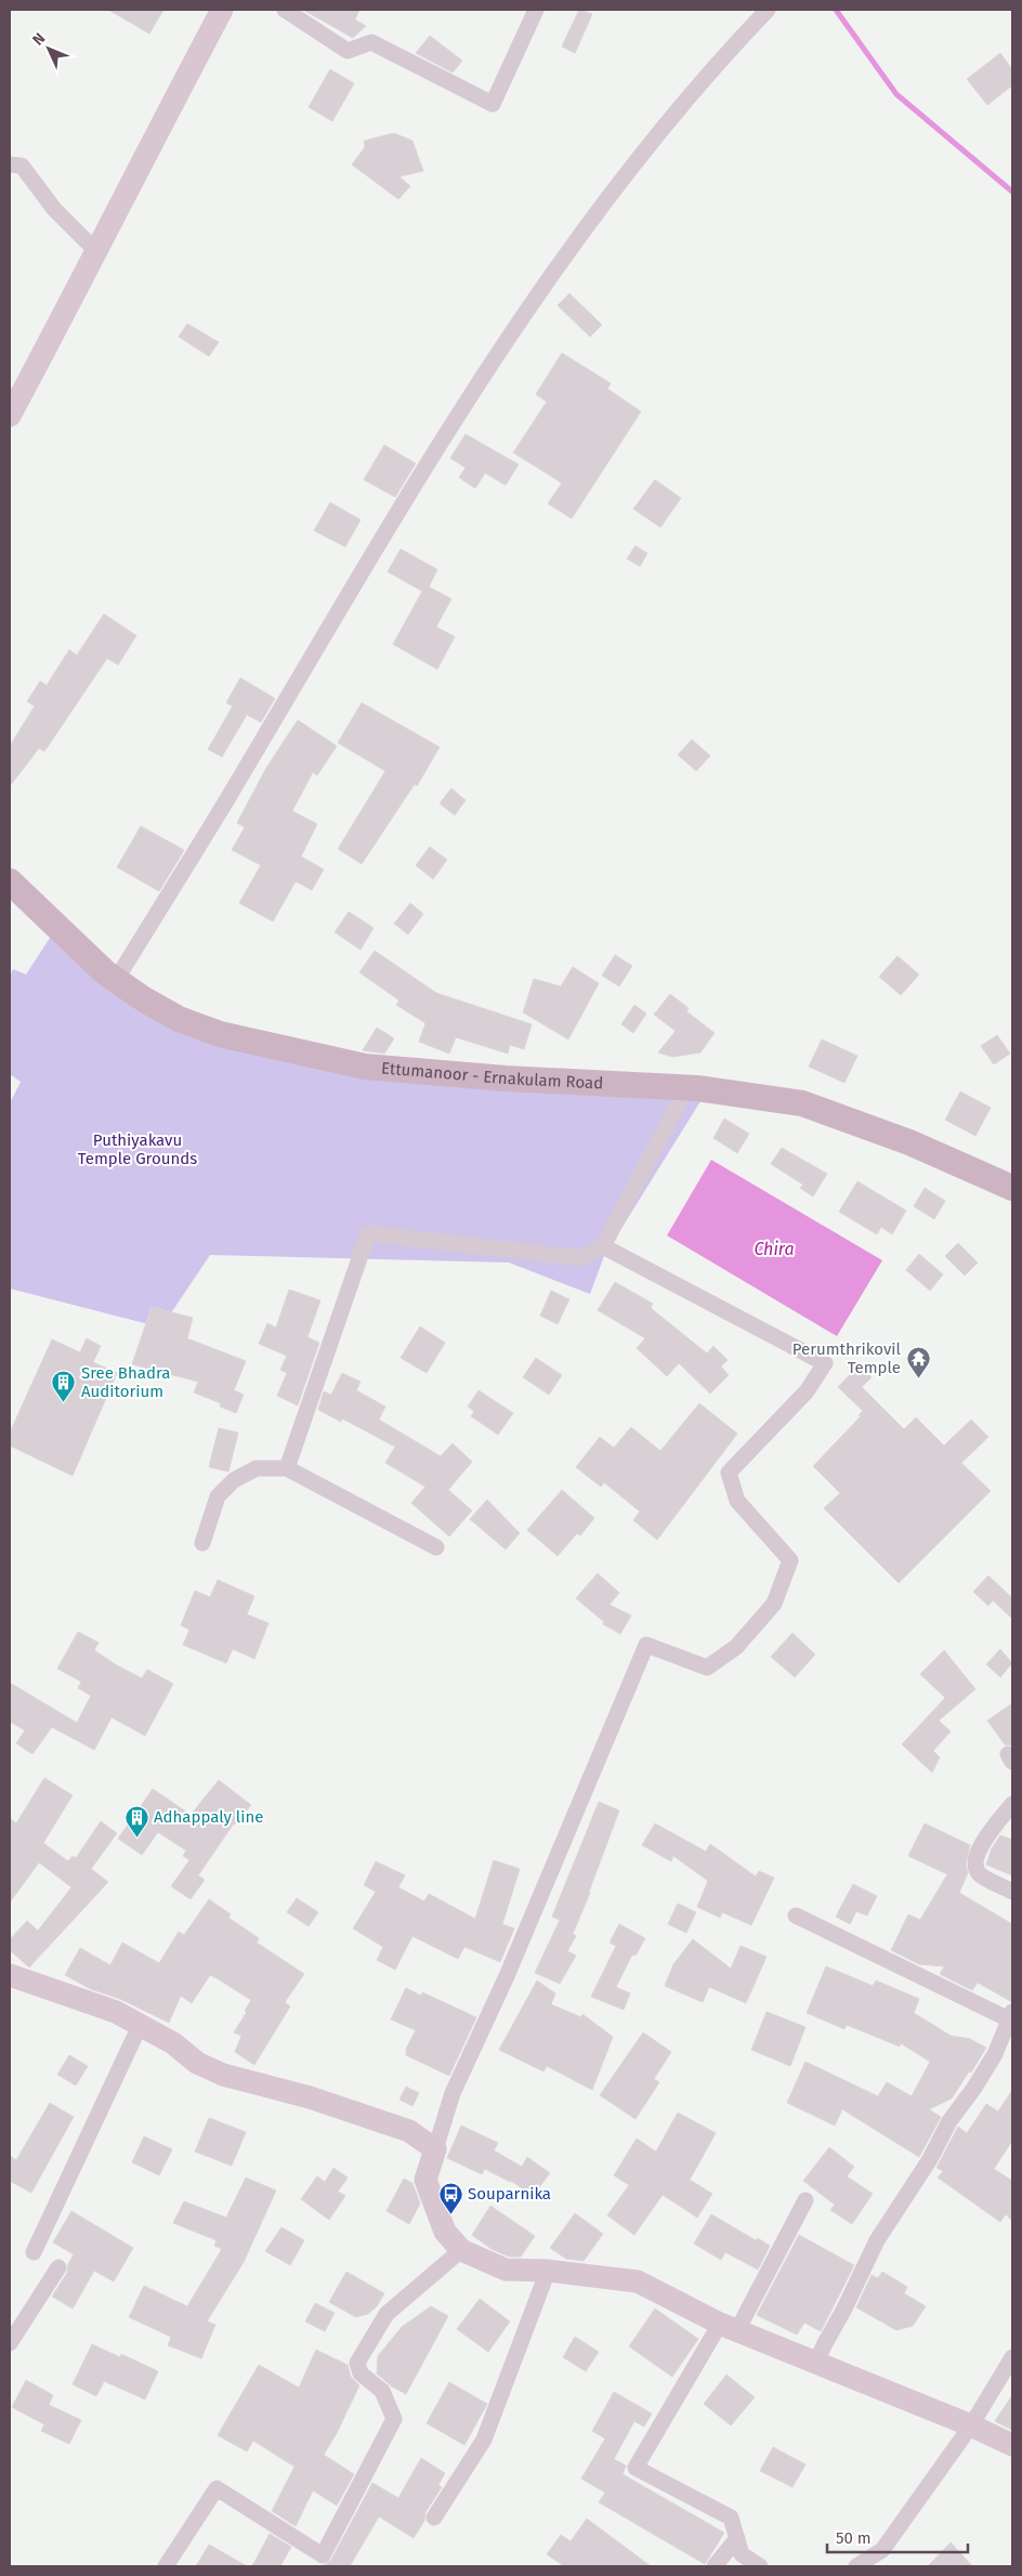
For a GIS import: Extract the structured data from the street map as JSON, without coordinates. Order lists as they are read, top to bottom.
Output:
{
  "streets": {
    "main road": ["Ettumanoor - Ernakulam Road"]
  },
  "water": ["Chira"],
  "parks": ["Puthiyakavu Temple Grounds"],
  "places": {
    "temple": ["Perumthrikovil Temple"],
    "building": ["Sree Bhadra Auditorium", "Adhappaly line"],
    "bus stop": ["Souparnika"]
  },
  "scale_bar": "50 m",
  "north": "top left"
}
